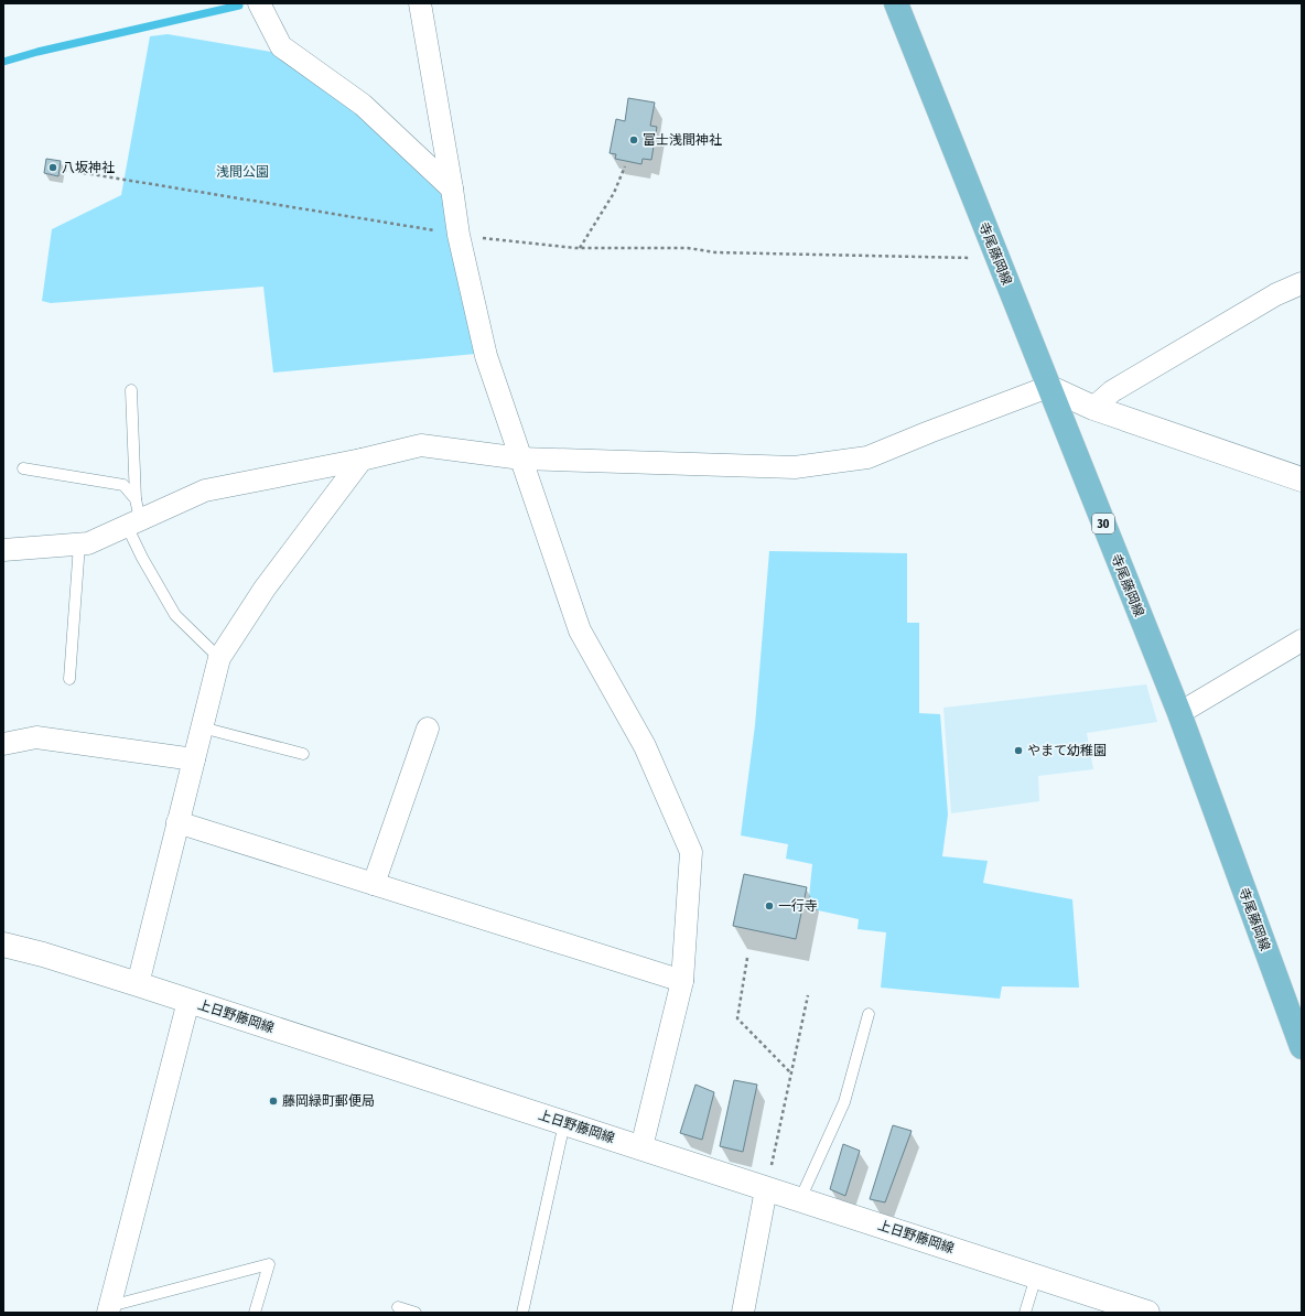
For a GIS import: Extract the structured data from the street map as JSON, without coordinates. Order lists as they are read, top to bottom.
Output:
{
  "streets": {
    "main road": ["寺尾藤岡線", "30", "上日野藤岡線"]
  },
  "parks": ["浅間公園"],
  "places": [
    "富士浅間神社",
    "八坂神社",
    "やまて幼稚園",
    "一行寺",
    "藤岡緑町郵便局"
  ]
}
